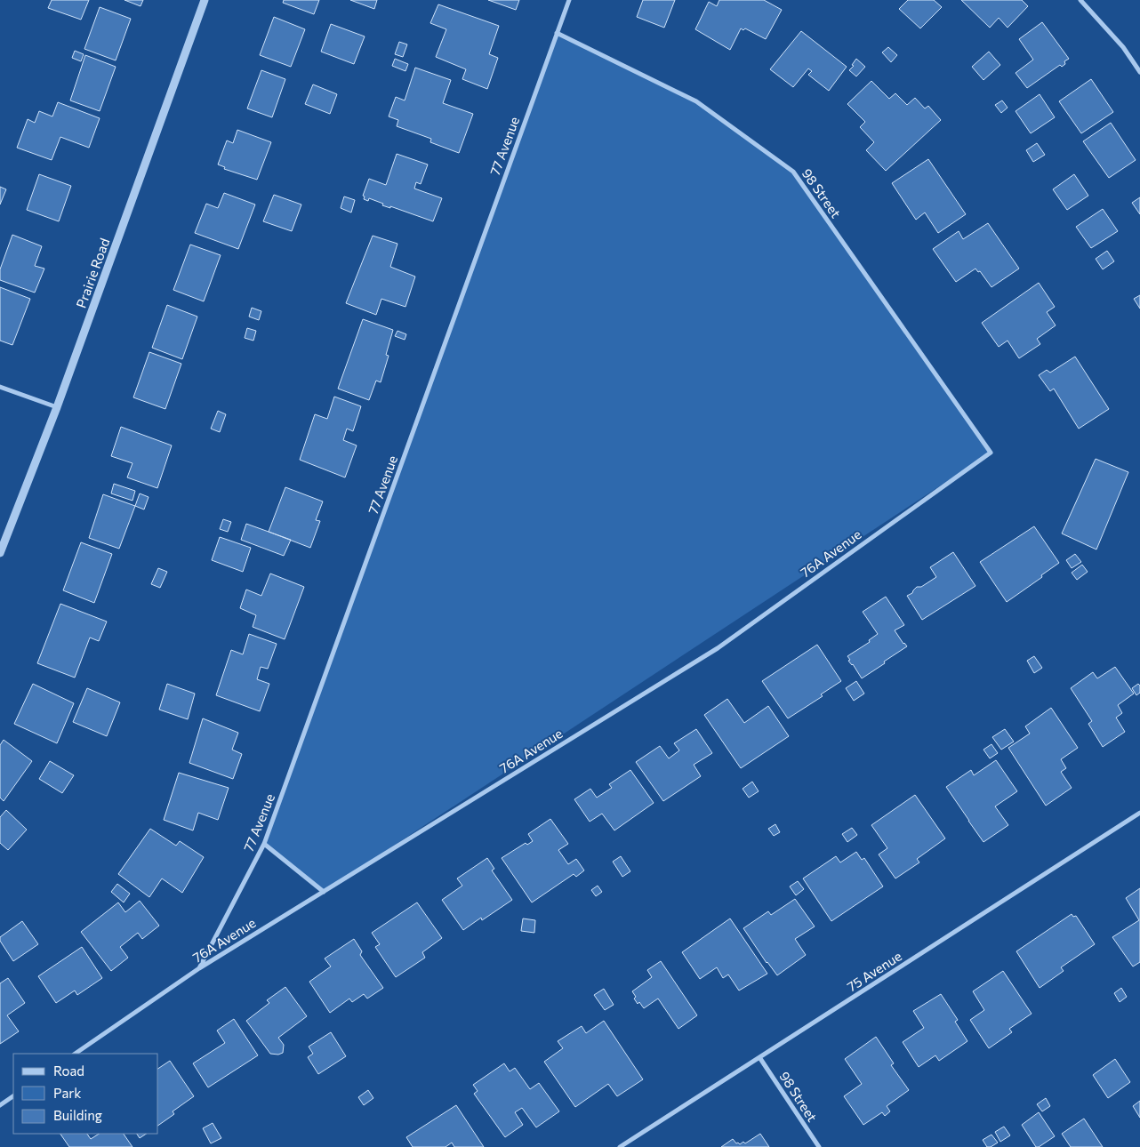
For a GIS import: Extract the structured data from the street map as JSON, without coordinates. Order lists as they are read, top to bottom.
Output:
{
  "streets": {
    "street": [
      "77 Avenue",
      "98 Street",
      "Prairie Road",
      "76A Avenue",
      "75 Avenue"
    ]
  },
  "crossings": [
    ["77 Avenue", "98 Street"],
    ["77 Avenue", "76A Avenue"],
    ["98 Street", "76A Avenue"],
    ["98 Street", "75 Avenue"]
  ],
  "legend": ["Road", "Park", "Building"]
}
